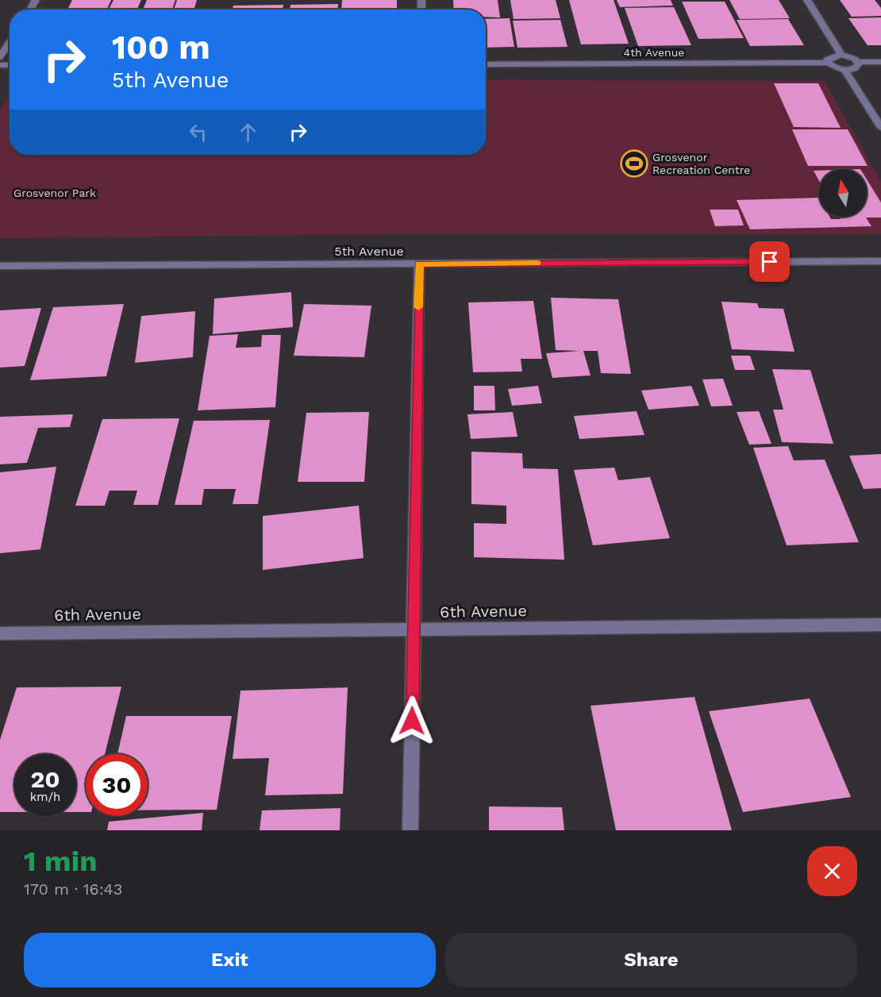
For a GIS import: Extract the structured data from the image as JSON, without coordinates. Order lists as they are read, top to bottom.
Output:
{
  "streets": {
    "street": ["4th Avenue", "5th Avenue", "6th Avenue"]
  },
  "parks": ["Grosvenor Park"],
  "places": {
    "sports": ["Grosvenor Recreation Centre"]
  },
  "north": "top",
  "page": {
    "turn": ["100 m", "5th Avenue"],
    "speed": "20 km/h",
    "limit": "30",
    "heading": ["1 min", "170 m · 16:43"],
    "buttons": ["Exit", "Share"]
  }
}
